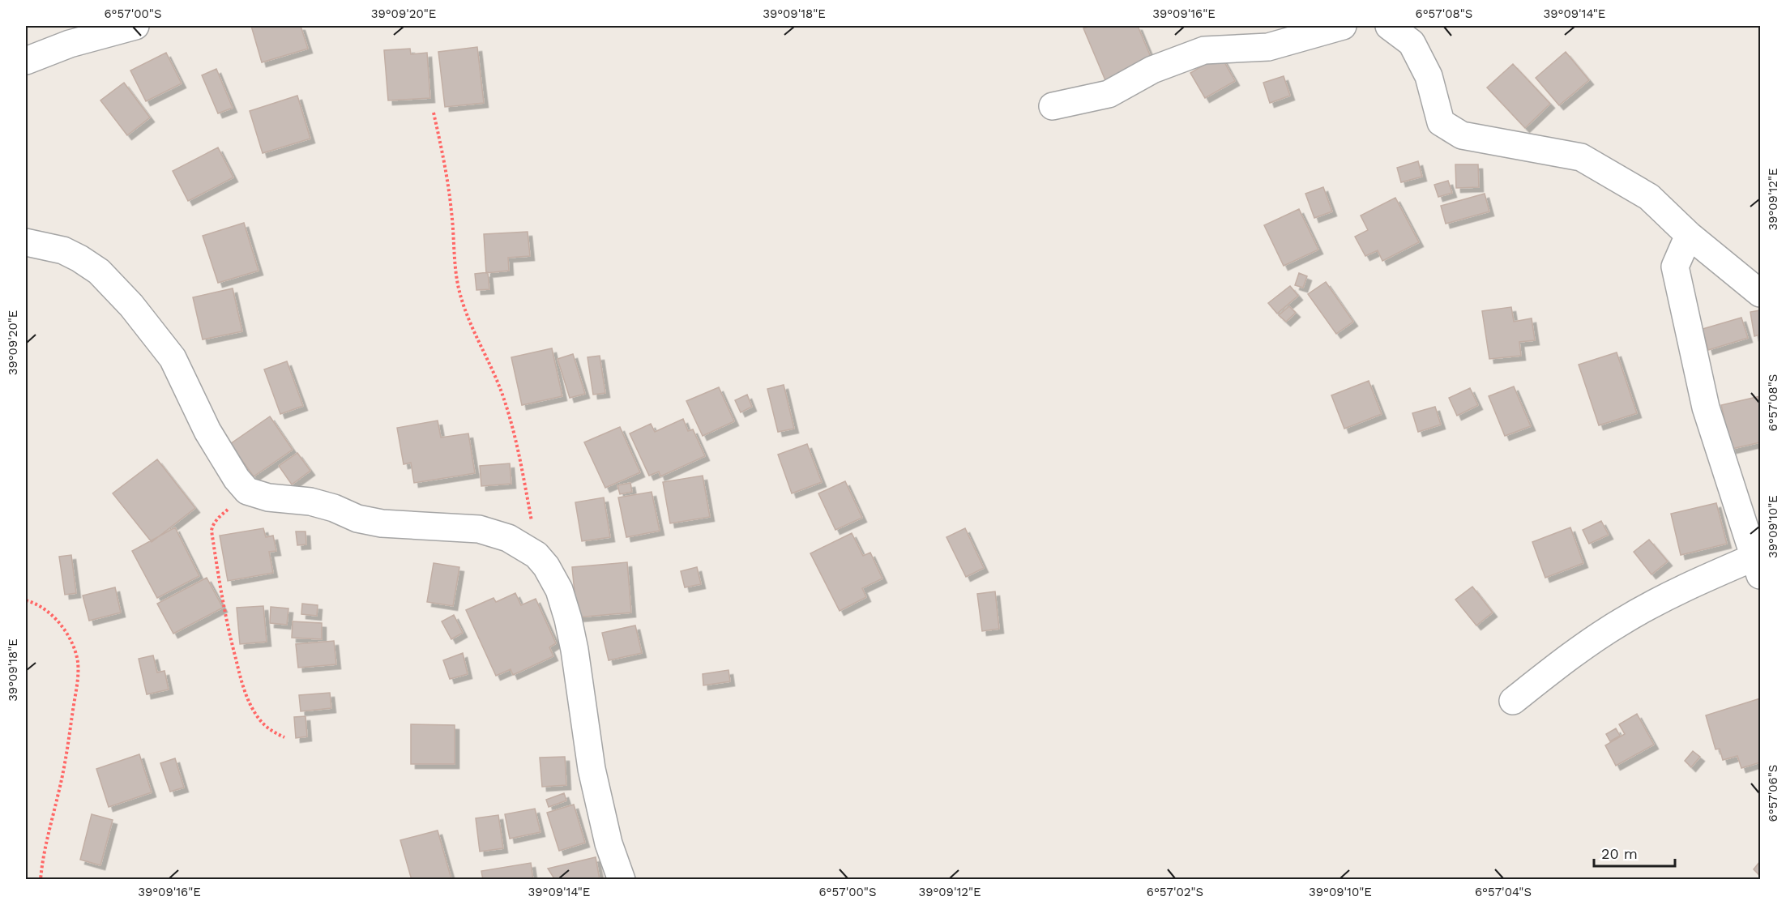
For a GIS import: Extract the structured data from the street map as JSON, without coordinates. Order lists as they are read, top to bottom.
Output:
{
  "scale_bar": "20 m",
  "coordinates": [
    "6°57'00\"S",
    "39°09'20\"E",
    "39°09'18\"E",
    "39°09'16\"E",
    "6°57'08\"S",
    "39°09'14\"E",
    "39°09'12\"E",
    "39°09'10\"E",
    "6°57'06\"S",
    "6°57'02\"S",
    "6°57'04\"S"
  ]
}
